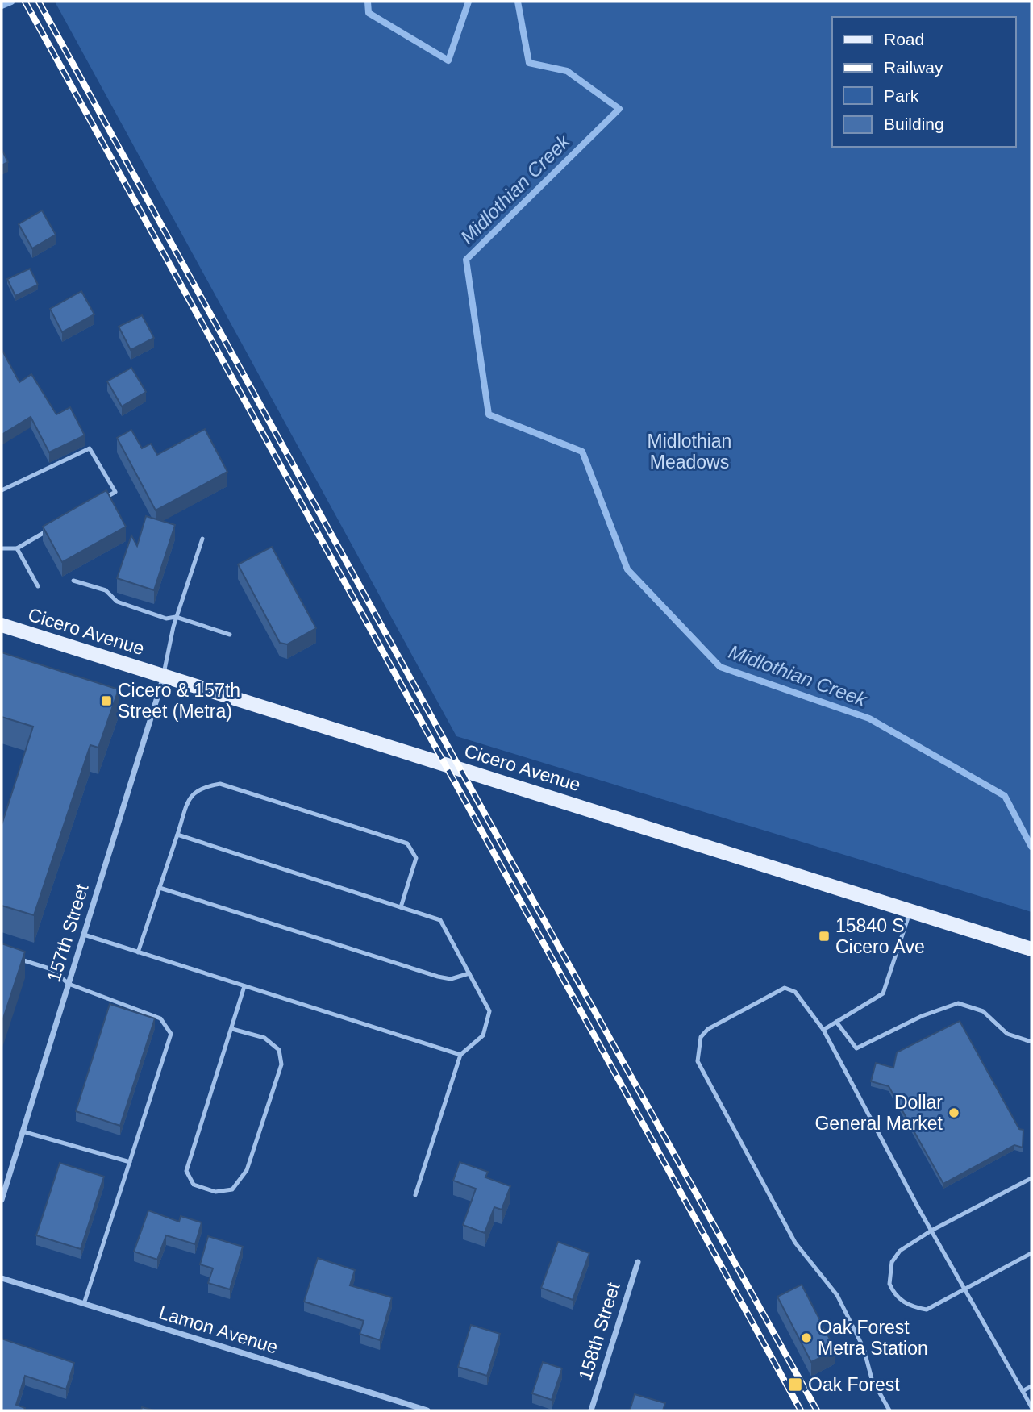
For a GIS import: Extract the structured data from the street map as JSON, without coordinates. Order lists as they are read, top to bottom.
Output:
{
  "streets": {
    "main road": ["Cicero Avenue"],
    "street": ["157th Street", "Lamon Avenue", "158th Street"]
  },
  "crossings": [
    ["Cicero Avenue", "157th Street"]
  ],
  "water": ["Midlothian Creek"],
  "parks": ["Midlothian Meadows"],
  "places": {
    "transit": ["Cicero & 157th Street (Metra)", "15840 S Cicero Ave", "Oak Forest"],
    "other": ["Dollar General Market", "Oak Forest Metra Station"]
  },
  "legend": [
    "Road",
    "Railway",
    "Park",
    "Building"
  ]
}
